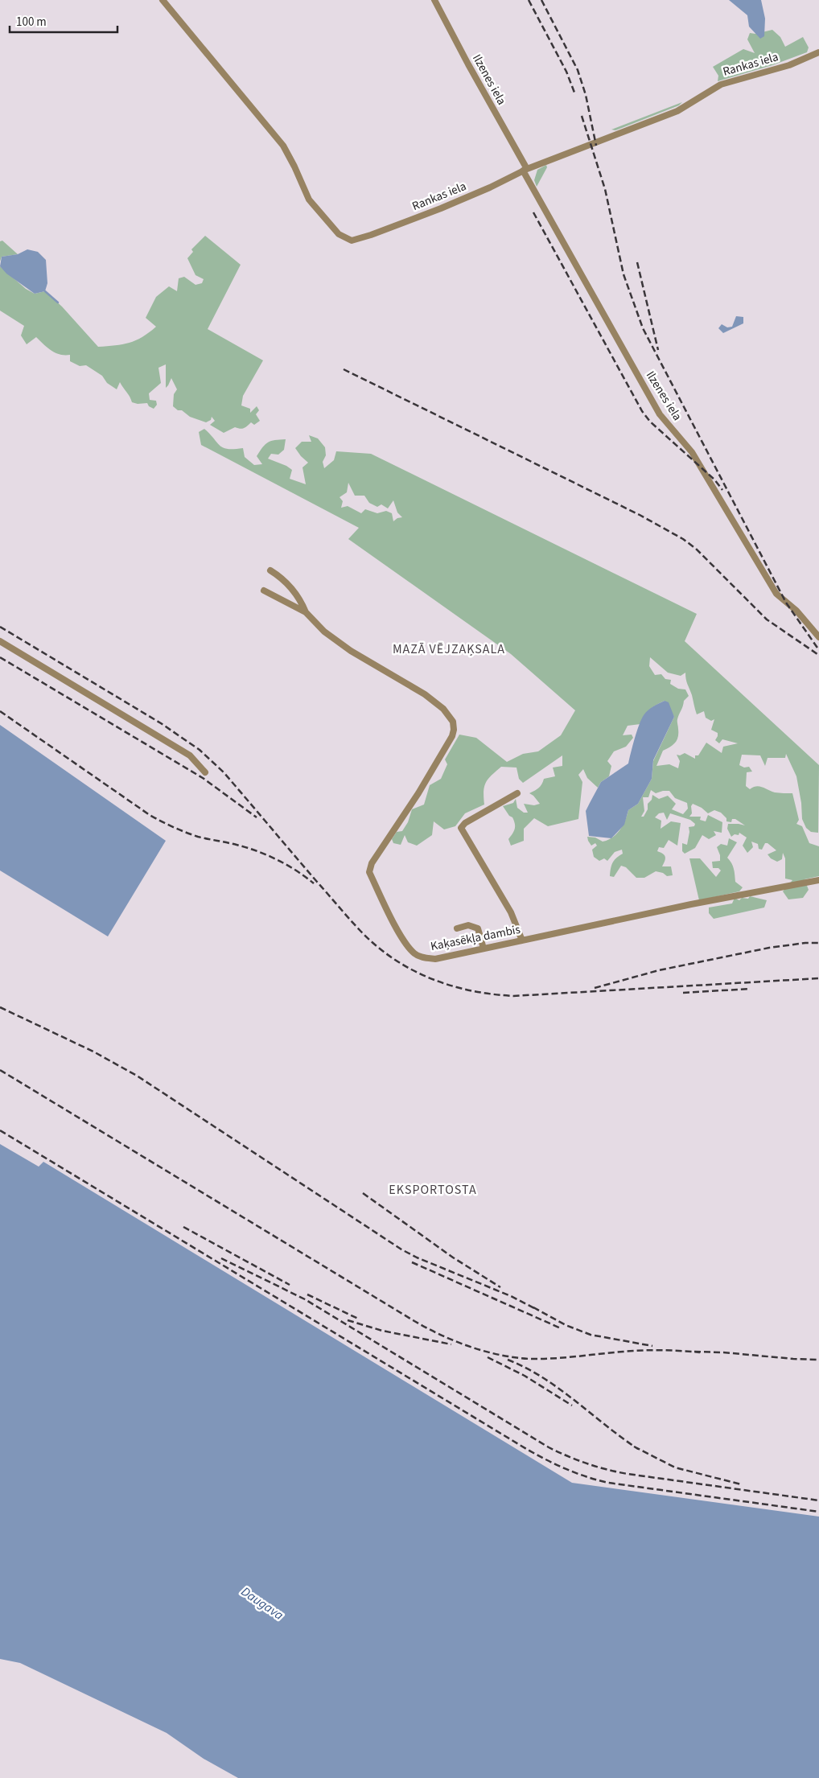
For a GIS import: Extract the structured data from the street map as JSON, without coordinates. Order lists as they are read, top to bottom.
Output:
{
  "streets": {
    "street": ["Rankas iela", "Ilzenes iela", "Kaķasēkļa dambis"]
  },
  "crossings": [
    ["Rankas iela", "Ilzenes iela"]
  ],
  "districts": ["MAZĀ VĒJZAĶSALA", "EKSPORTOSTA"],
  "water": ["Daugava"],
  "scale_bar": "100 m"
}
